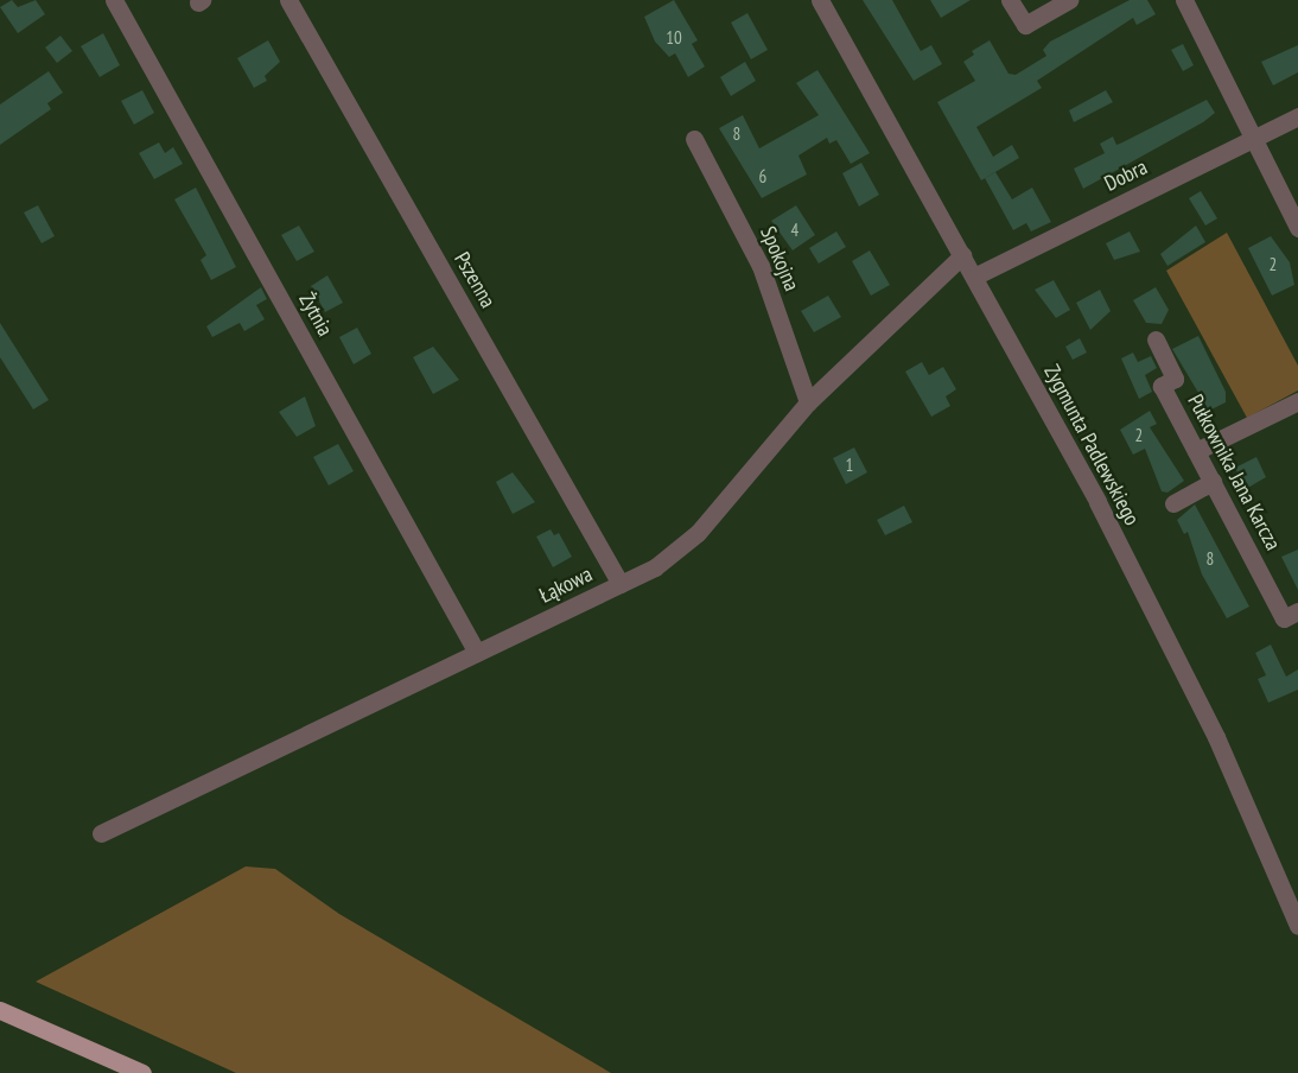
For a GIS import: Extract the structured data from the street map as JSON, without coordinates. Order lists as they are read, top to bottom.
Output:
{
  "streets": {
    "street": [
      "Dobra",
      "Spokojna",
      "Pszenna",
      "Żytnia",
      "Zygmunta Padlewskiego",
      "Pułkownika Jana Karcza",
      "Łąkowa"
    ]
  },
  "crossings": [
    ["Dobra", "Zygmunta Padlewskiego"],
    ["Spokojna", "Łąkowa"],
    ["Pszenna", "Łąkowa"],
    ["Żytnia", "Łąkowa"],
    ["Zygmunta Padlewskiego", "Łąkowa"]
  ],
  "house_numbers": [
    "10",
    "8",
    "6",
    "4",
    "2",
    "2",
    "1",
    "8"
  ]
}
